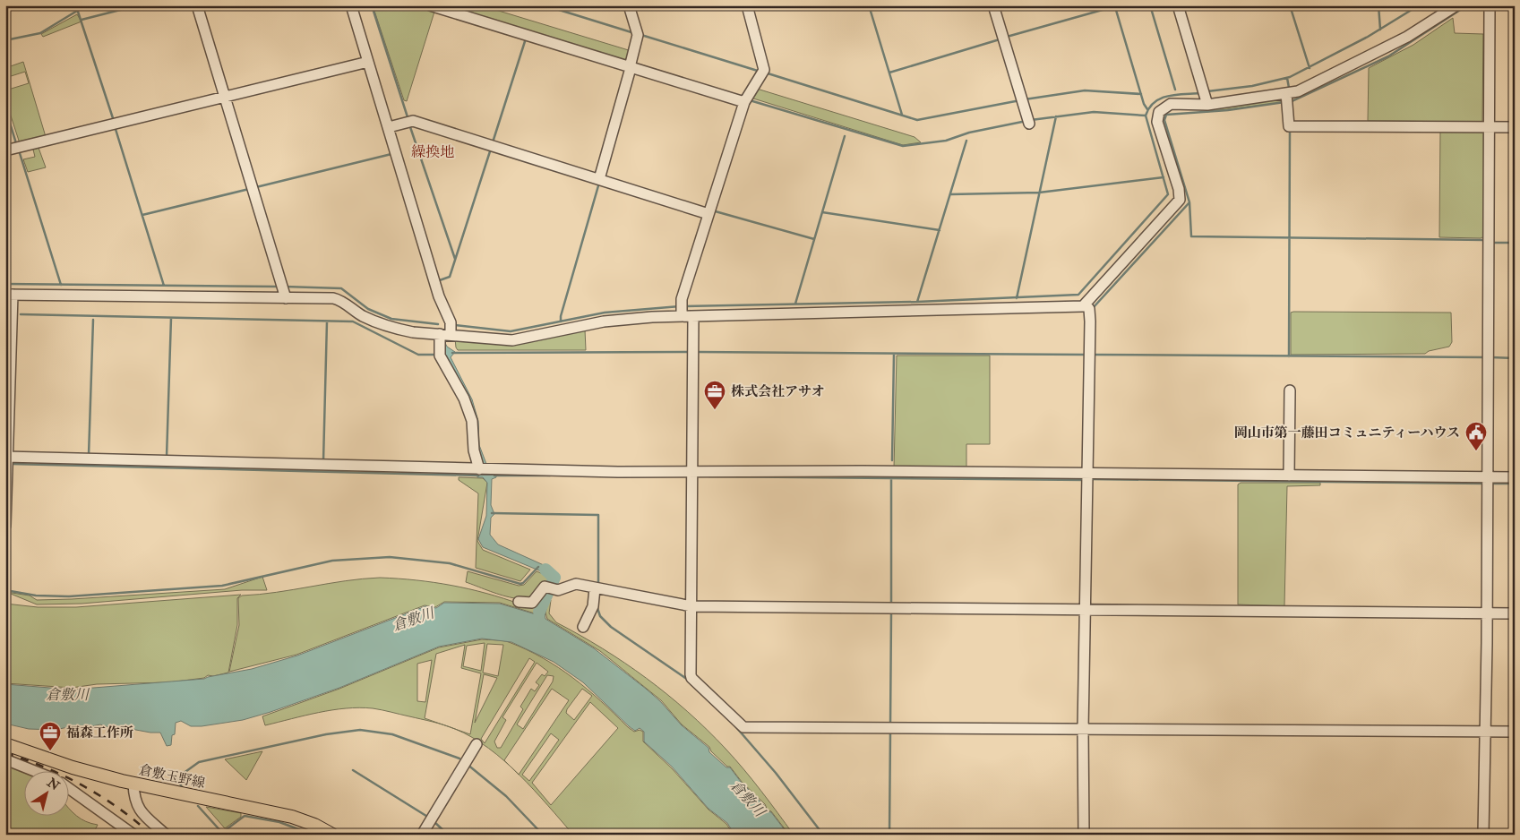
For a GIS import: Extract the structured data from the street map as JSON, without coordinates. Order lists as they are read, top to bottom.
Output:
{
  "streets": {
    "main road": ["倉敷玉野線"]
  },
  "districts": ["繰換地"],
  "water": ["倉敷川"],
  "places": {
    "office": ["株式会社アサオ", "福森工作所"],
    "public building": ["岡山市第一藤田コミュニティーハウス"]
  },
  "north": "top right"
}
